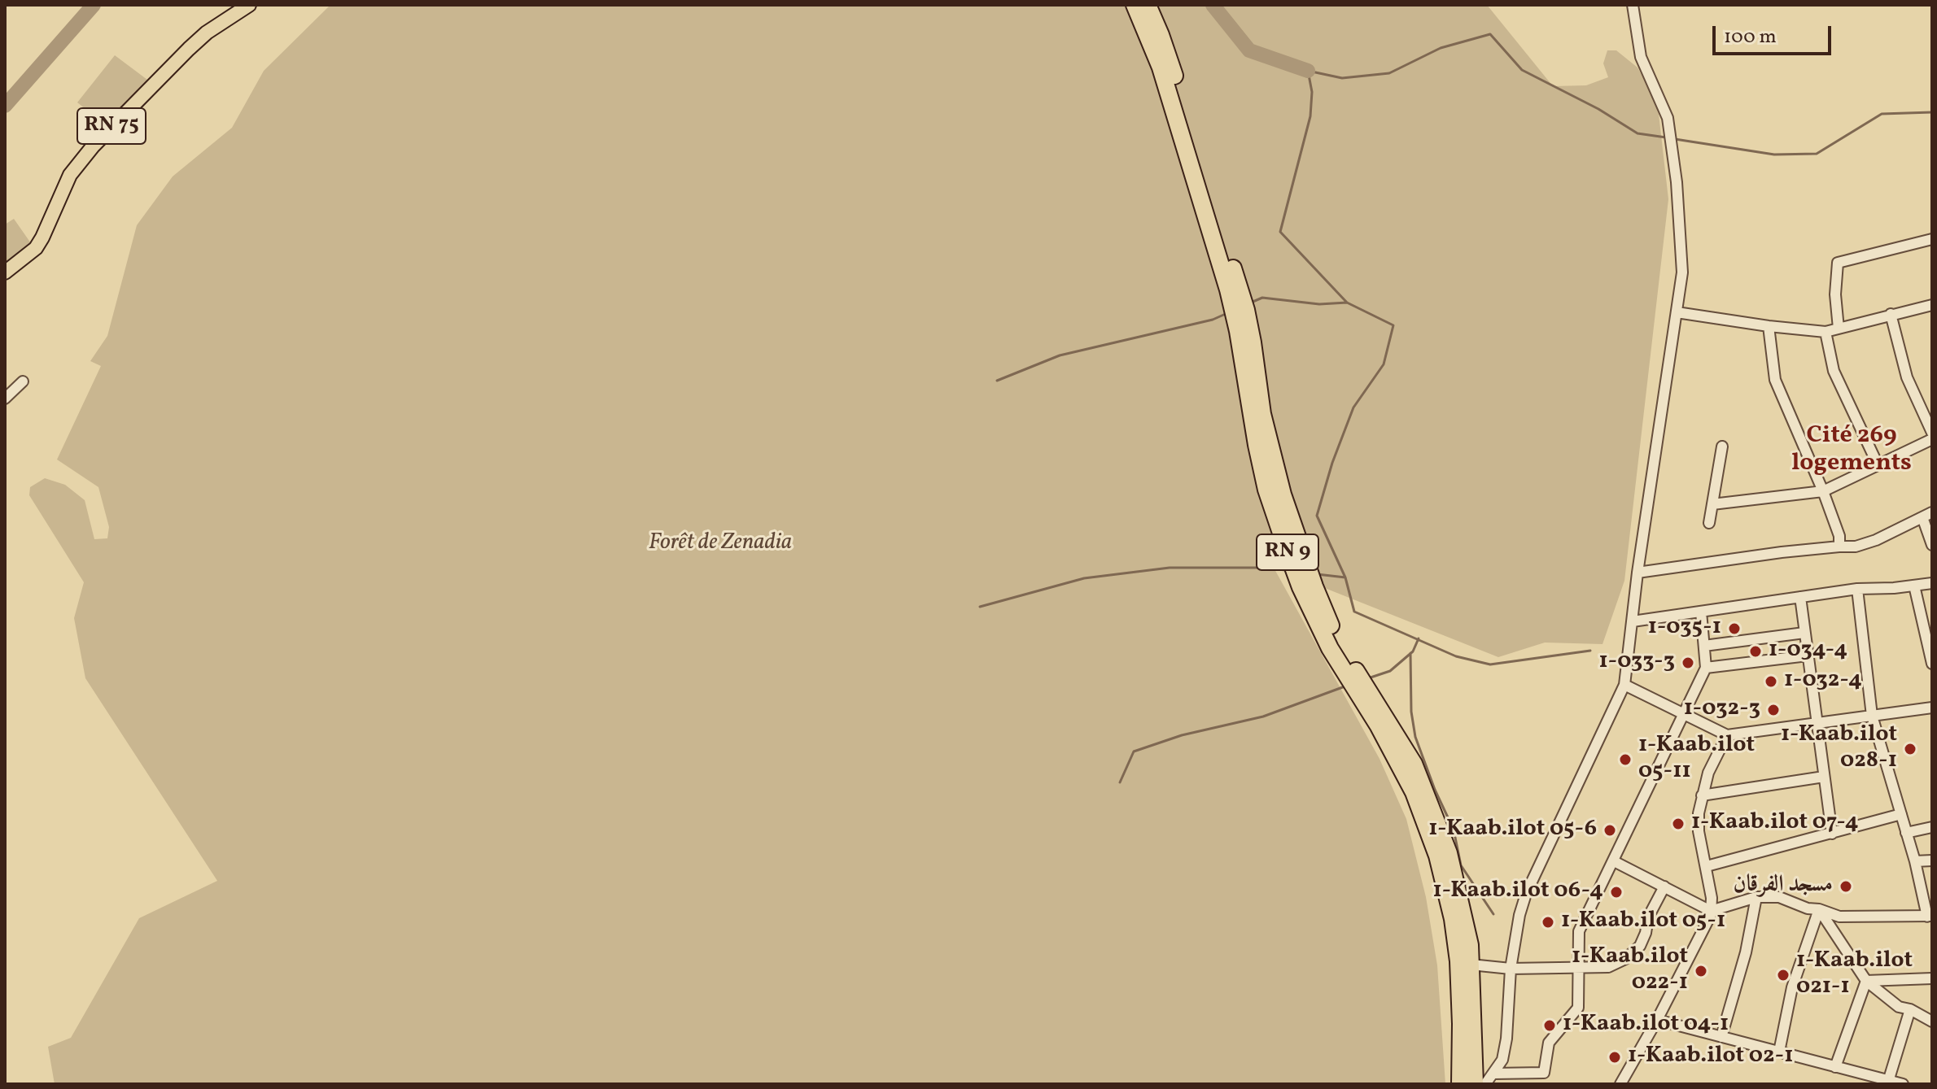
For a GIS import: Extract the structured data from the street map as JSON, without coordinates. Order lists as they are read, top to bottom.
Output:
{
  "streets": {
    "highway": ["RN 9"],
    "main road": ["RN 75"]
  },
  "districts": ["Cité 269 logements"],
  "parks": ["Forêt de Zenadia"],
  "places": [
    "1-035-1",
    "1-034-4",
    "1-033-3",
    "1-032-4",
    "1-032-3",
    "1-Kaab.ilot 028-1",
    "1-Kaab.ilot 05-11",
    "1-Kaab.ilot 07-4",
    "1-Kaab.ilot 05-6",
    "مسجد الفرقان",
    "1-Kaab.ilot 06-4",
    "1-Kaab.ilot 05-1",
    "1-Kaab.ilot 022-1",
    "1-Kaab.ilot 021-1",
    "1-Kaab.ilot 04-1",
    "1-Kaab.ilot 02-1"
  ],
  "scale_bar": "100 m"
}
